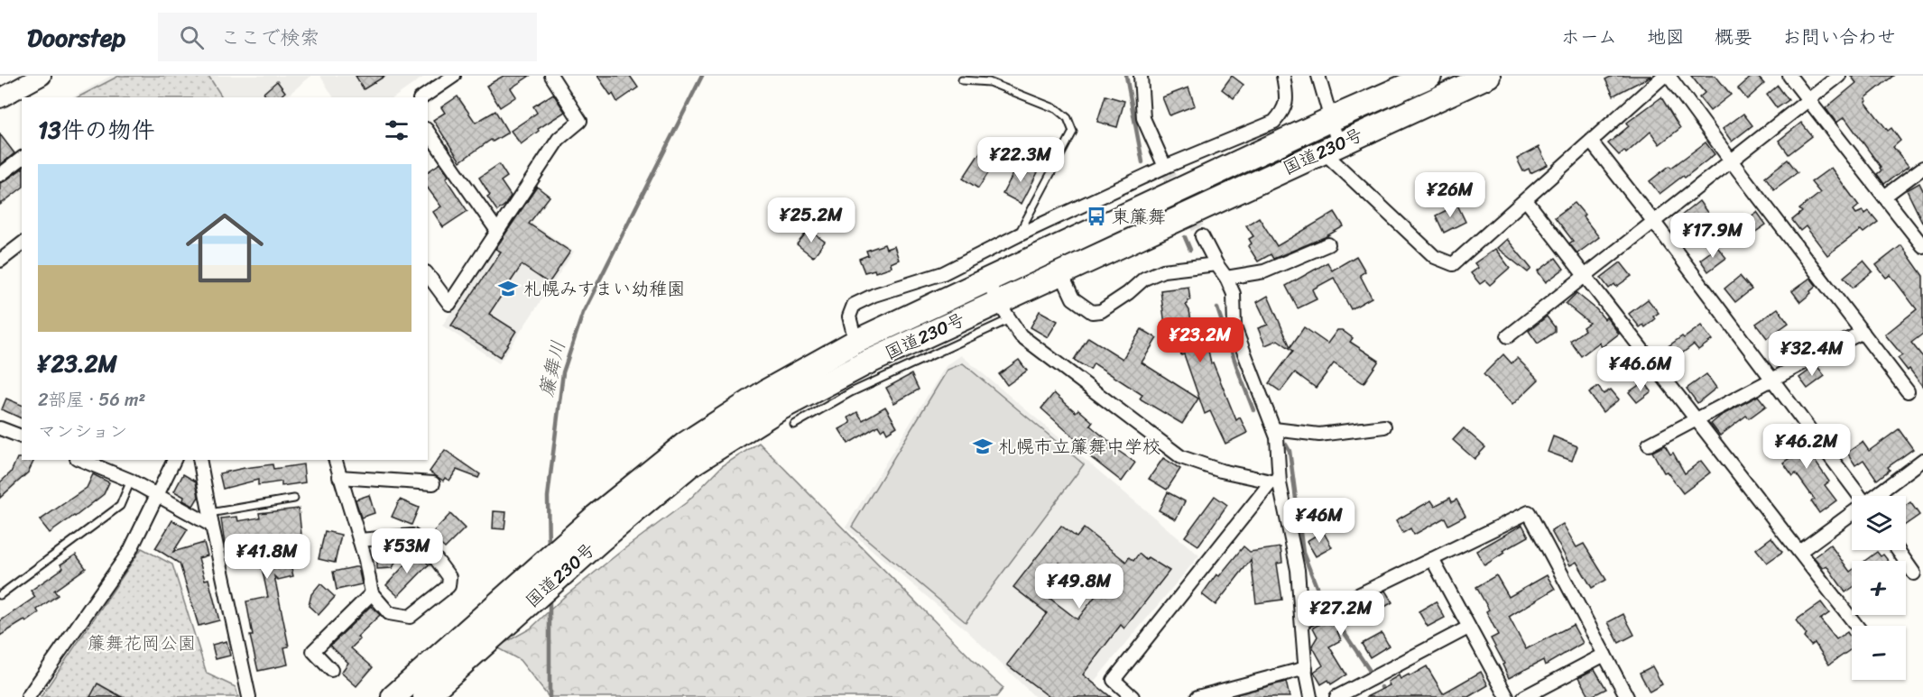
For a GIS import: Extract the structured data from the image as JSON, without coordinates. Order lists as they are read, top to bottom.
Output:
{
  "streets": {
    "highway": ["国道230号"]
  },
  "water": ["簾舞川"],
  "parks": ["簾舞花岡公園"],
  "places": {
    "bus stop": ["東簾舞"],
    "school or university": ["札幌みすまい幼稚園", "札幌市立簾舞中学校"]
  },
  "page": {
    "header": "Doorstep",
    "search": "ここで検索",
    "nav": [
      "ホーム",
      "地図",
      "概要",
      "お問い合わせ"
    ],
    "heading": "13件の物件",
    "price": [
      "¥22.3M",
      "¥26M",
      "¥25.2M",
      "¥17.9M",
      "¥23.2M",
      "¥32.4M",
      "¥46.6M",
      "¥46.2M",
      "¥46M",
      "¥53M",
      "¥41.8M",
      "¥49.8M",
      "¥27.2M"
    ],
    "list": [
      {
        "name": "¥23.2M",
        "note": "2部屋 · 56 m² · マンション"
      }
    ],
    "map_buttons": ["+", "−"]
  }
}
